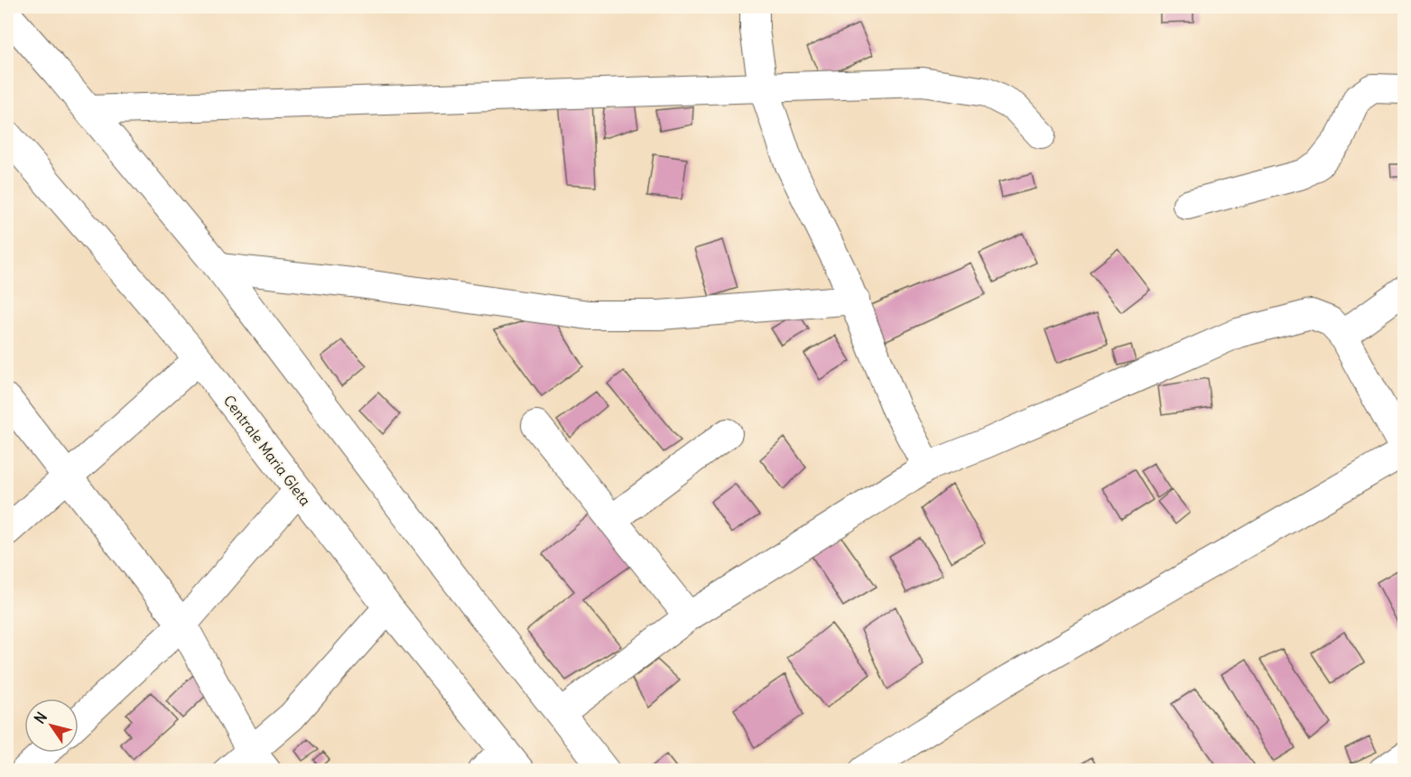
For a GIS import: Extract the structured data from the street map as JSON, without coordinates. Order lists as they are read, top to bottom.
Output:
{
  "streets": {
    "street": ["Centrale Maria Gleta"]
  },
  "north": "top left"
}
